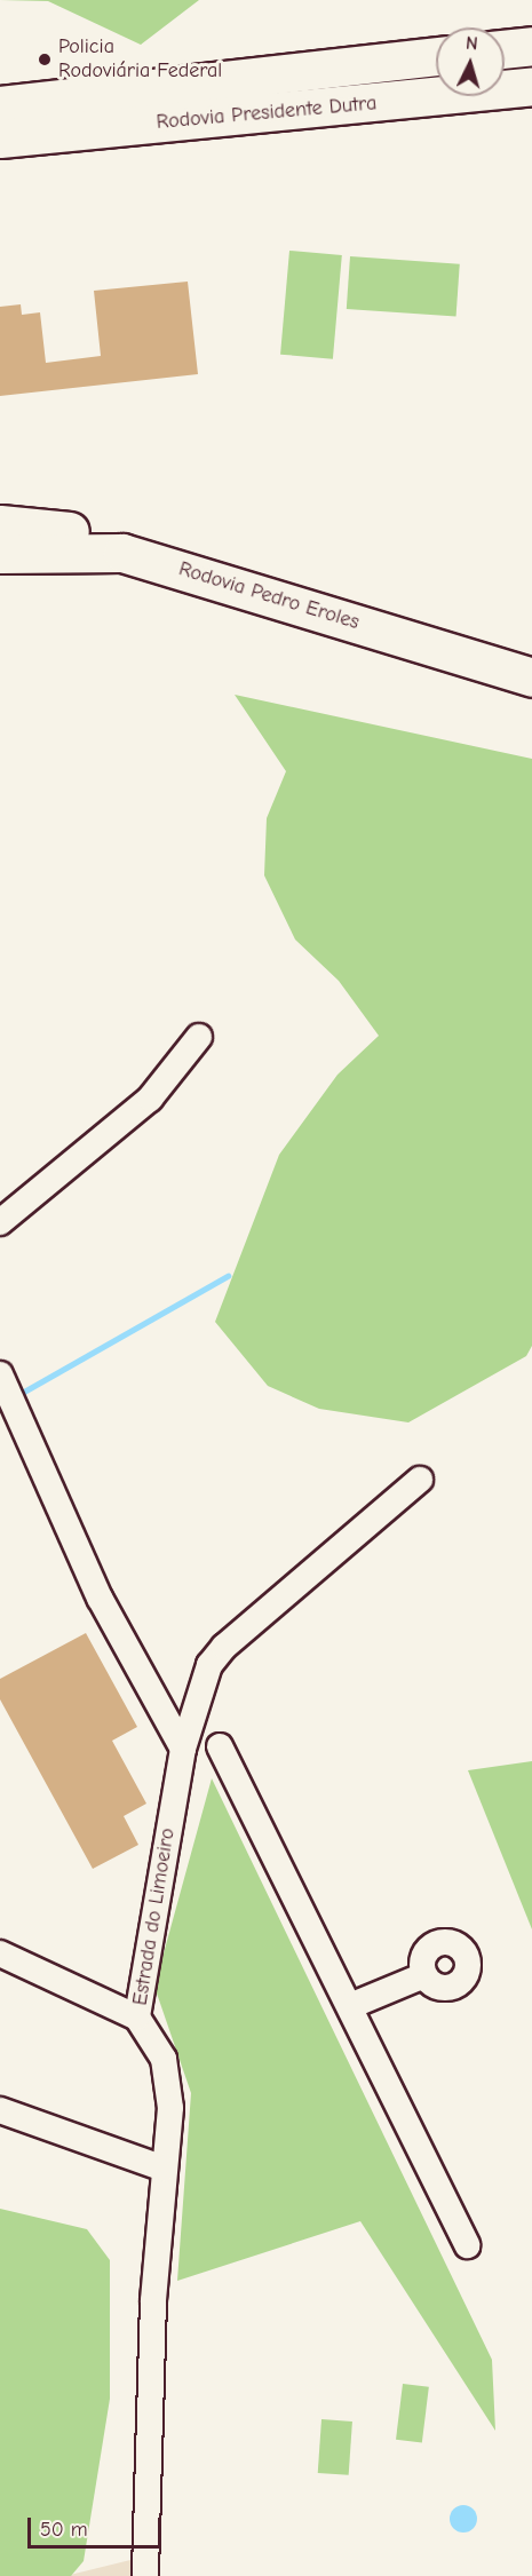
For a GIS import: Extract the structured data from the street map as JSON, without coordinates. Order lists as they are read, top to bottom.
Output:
{
  "streets": {
    "highway": ["Rodovia Presidente Dutra", "Rodovia Pedro Eroles"],
    "street": ["Estrada do Limoeiro"]
  },
  "places": ["Policia Rodoviária Federal"],
  "scale_bar": "50 m",
  "north": "top"
}
